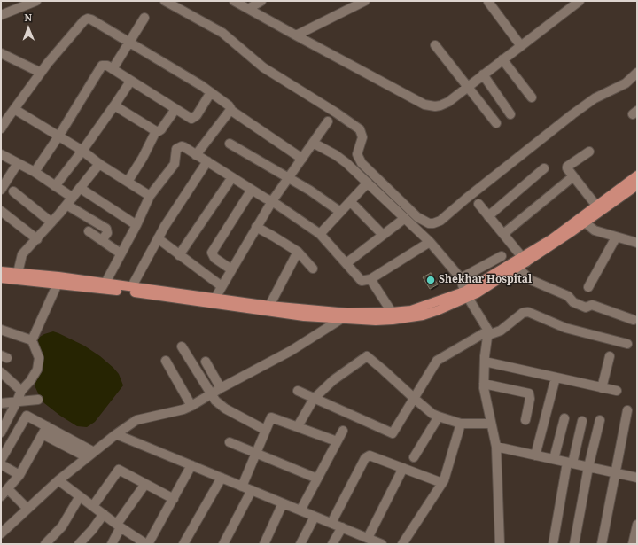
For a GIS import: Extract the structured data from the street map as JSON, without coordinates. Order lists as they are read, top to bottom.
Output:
{
  "places": ["Shekhar Hospital"],
  "north": "top"
}
